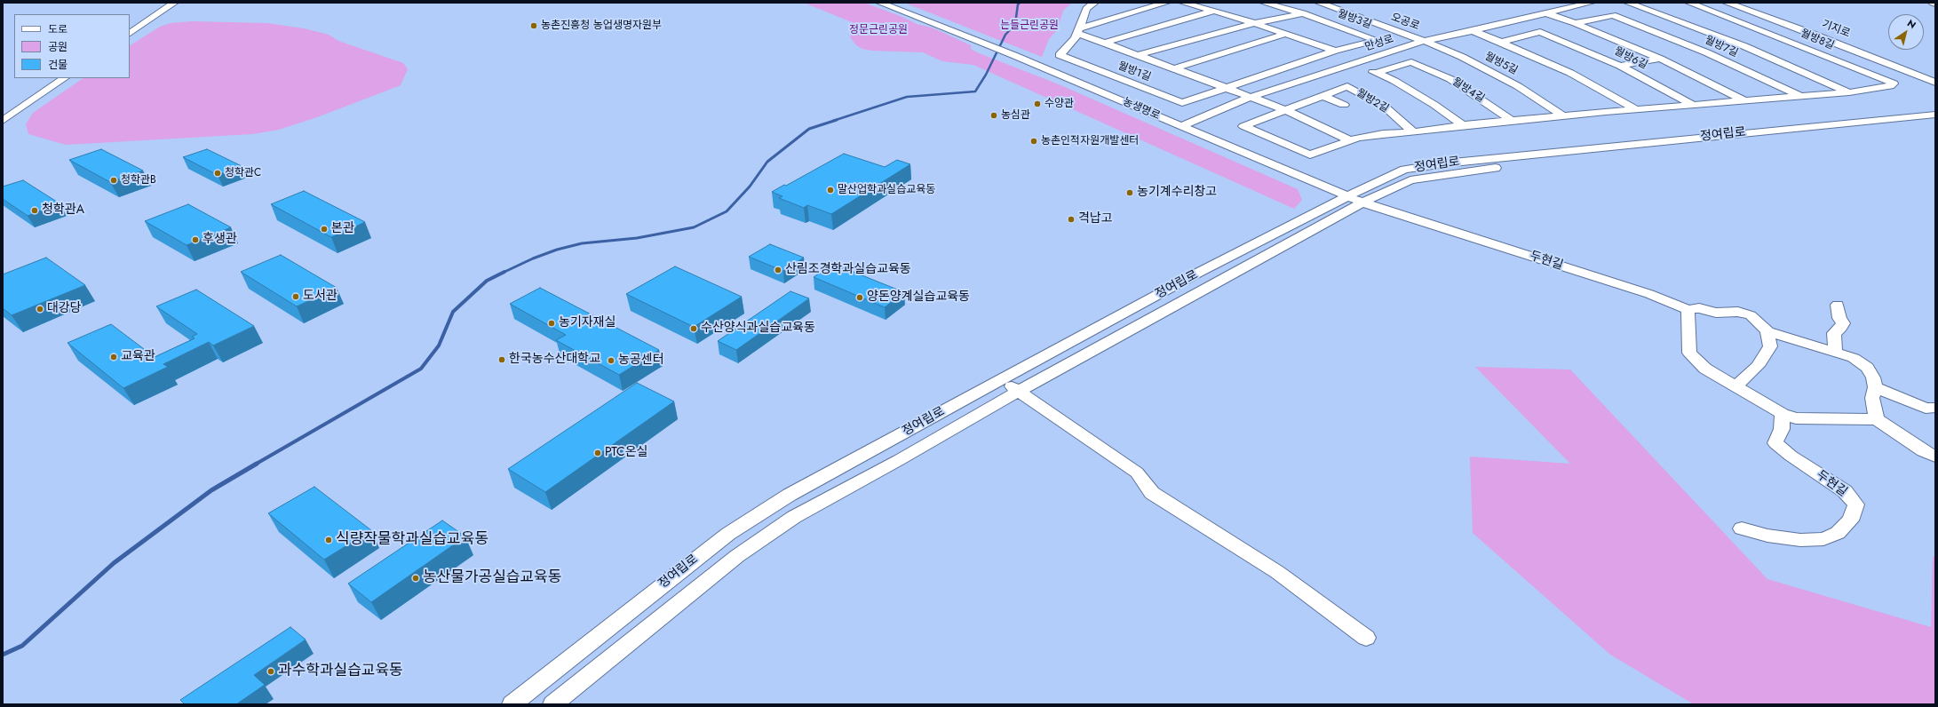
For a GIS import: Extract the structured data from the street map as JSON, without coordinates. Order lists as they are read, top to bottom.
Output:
{
  "streets": {
    "street": [
      "월방3길",
      "오공로",
      "기지로",
      "월방8길",
      "만성로",
      "월방7길",
      "월방6길",
      "월방5길",
      "월방1길",
      "월방4길",
      "월방2길",
      "농생명로",
      "정여립로",
      "두현길"
    ]
  },
  "crossings": [
    ["월방3길", "오공로"],
    ["월방3길", "월방1길"],
    ["오공로", "만성로"],
    ["오공로", "월방5길"],
    ["월방8길", "월방7길"],
    ["만성로", "월방7길"],
    ["만성로", "월방5길"],
    ["만성로", "월방1길"],
    ["만성로", "농생명로"],
    ["월방7길", "월방6길"],
    ["월방4길", "월방2길"],
    ["농생명로", "정여립로"],
    ["농생명로", "두현길"]
  ],
  "parks": ["는들근린공원", "정문근린공원"],
  "places": [
    "농촌진흥청 농업생명자원부",
    "수양관",
    "농심관",
    "농촌인적자원개발센터",
    "청학관C",
    "청학관B",
    "말산업학과실습교육동",
    "농기계수리창고",
    "청학관A",
    "격납고",
    "본관",
    "후생관",
    "산림조경학과실습교육동",
    "도서관",
    "양돈양계실습교육동",
    "대강당",
    "농기자재실",
    "수산양식과실습교육동",
    "교육관",
    "한국농수산대학교",
    "농공센터",
    "PTC온실",
    "식량작물학과실습교육동",
    "농산물가공실습교육동",
    "과수학과실습교육동"
  ],
  "legend": ["도로", "공원", "건물"],
  "north": "top right"
}
